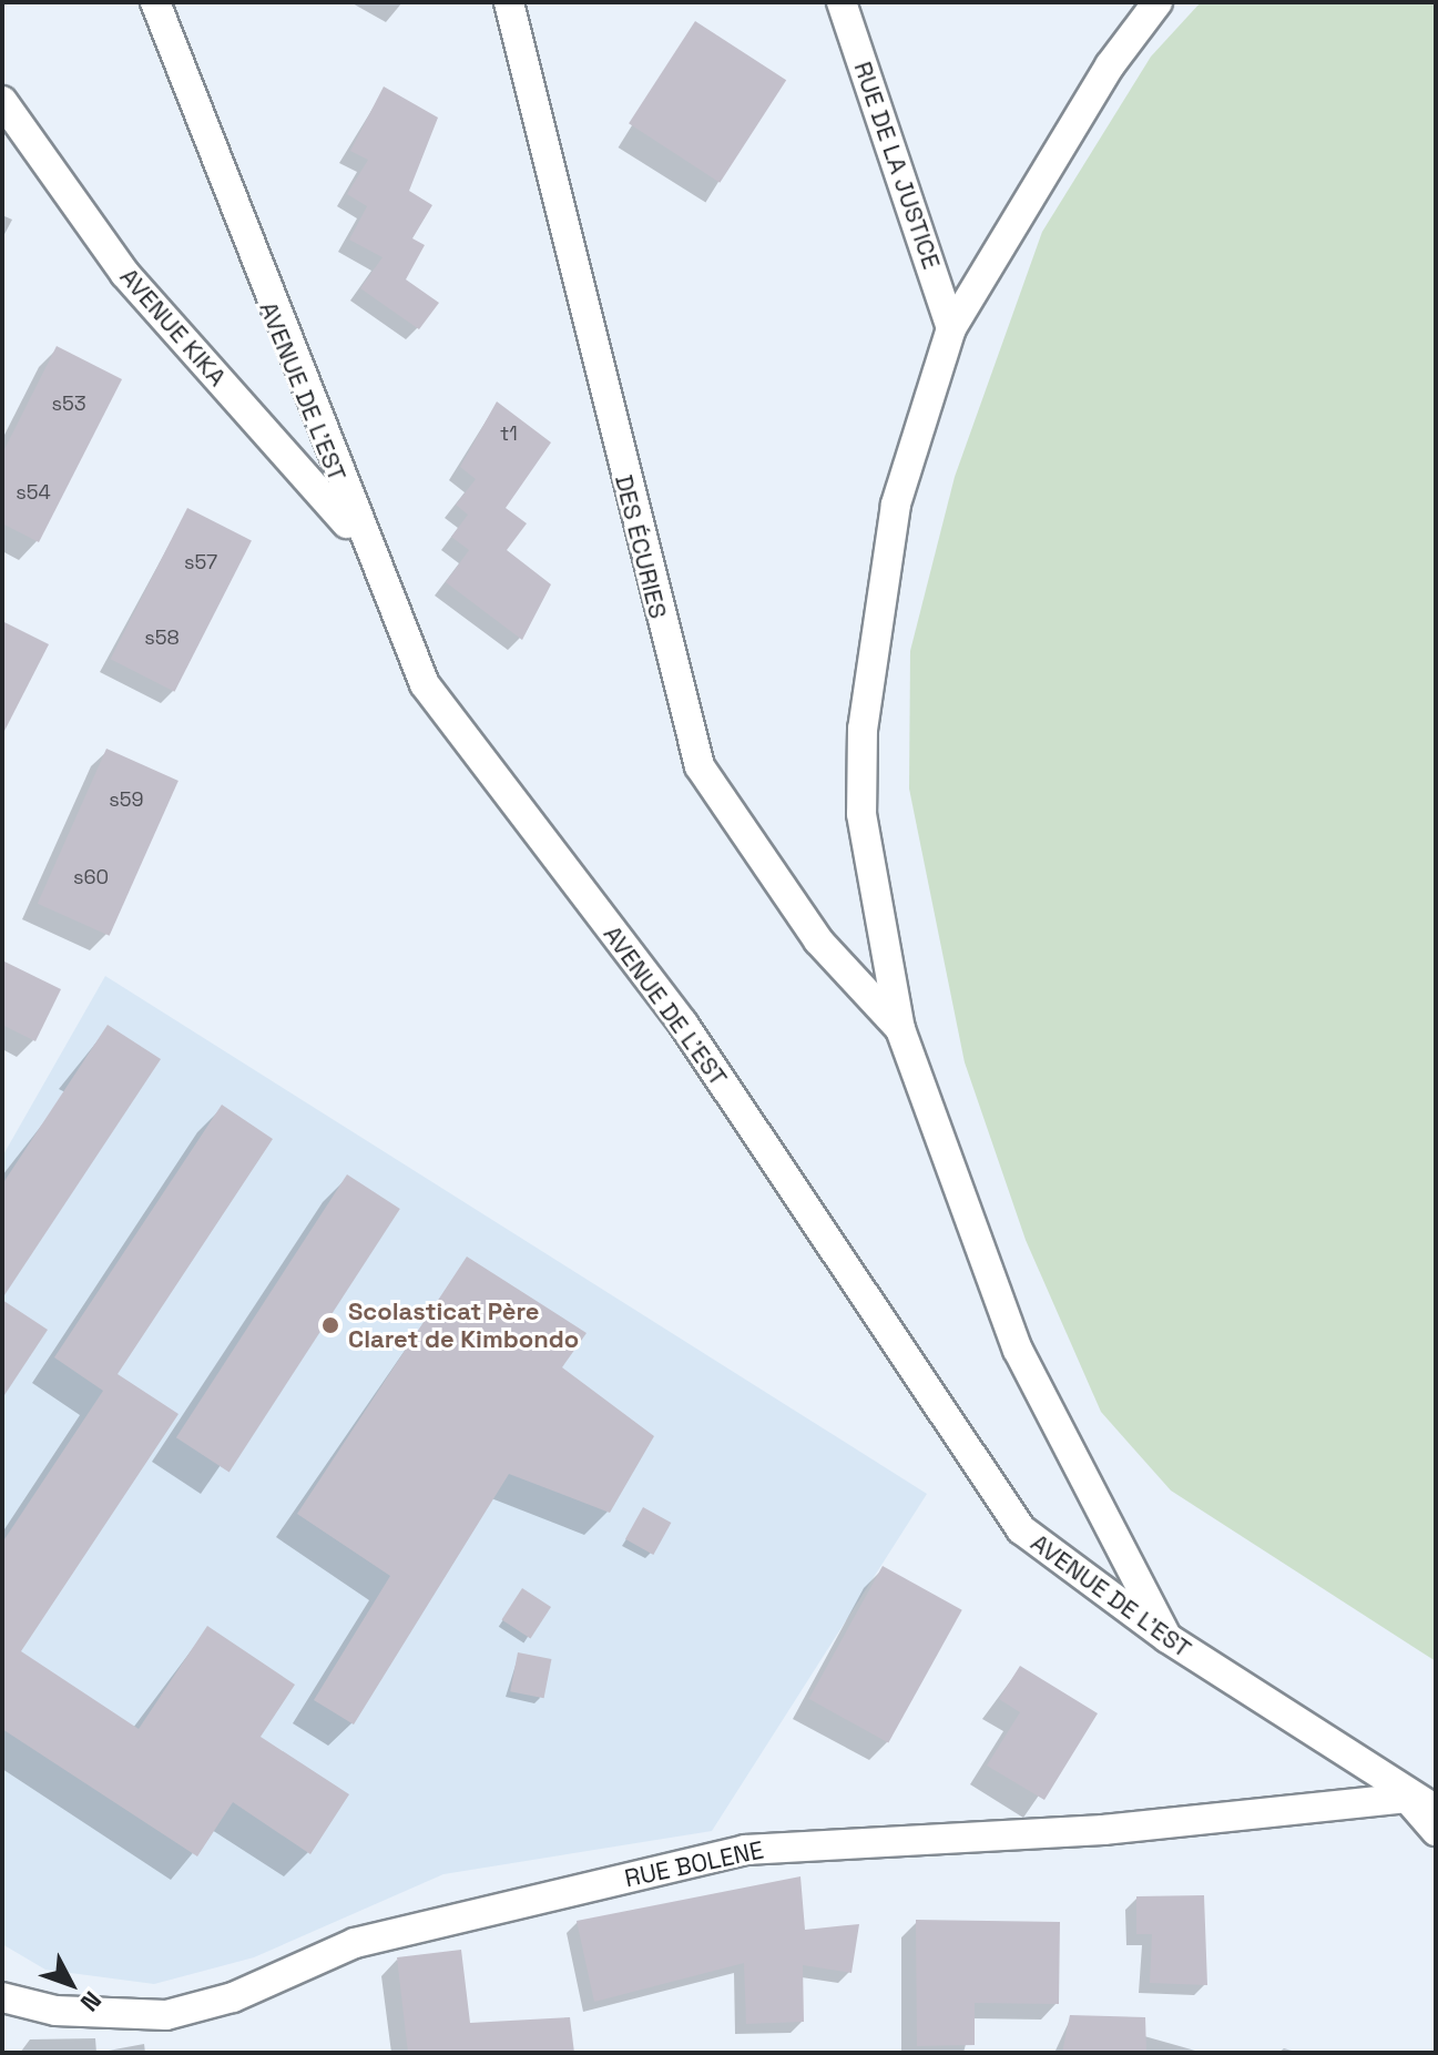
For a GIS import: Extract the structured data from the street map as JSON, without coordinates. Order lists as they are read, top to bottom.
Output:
{
  "streets": {
    "street": [
      "RUE DE LA JUSTICE",
      "AVENUE KIKA",
      "AVENUE DE L'EST",
      "DES ÉCURIES",
      "RUE BOLENE"
    ]
  },
  "crossings": [
    ["AVENUE KIKA", "AVENUE DE L'EST"],
    ["AVENUE DE L'EST", "RUE BOLENE"]
  ],
  "places": ["Scolasticat Père Claret de Kimbondo"],
  "house_numbers": [
    "s53",
    "t1",
    "s54",
    "s57",
    "s58",
    "s59",
    "s60"
  ],
  "north": "bottom right"
}
